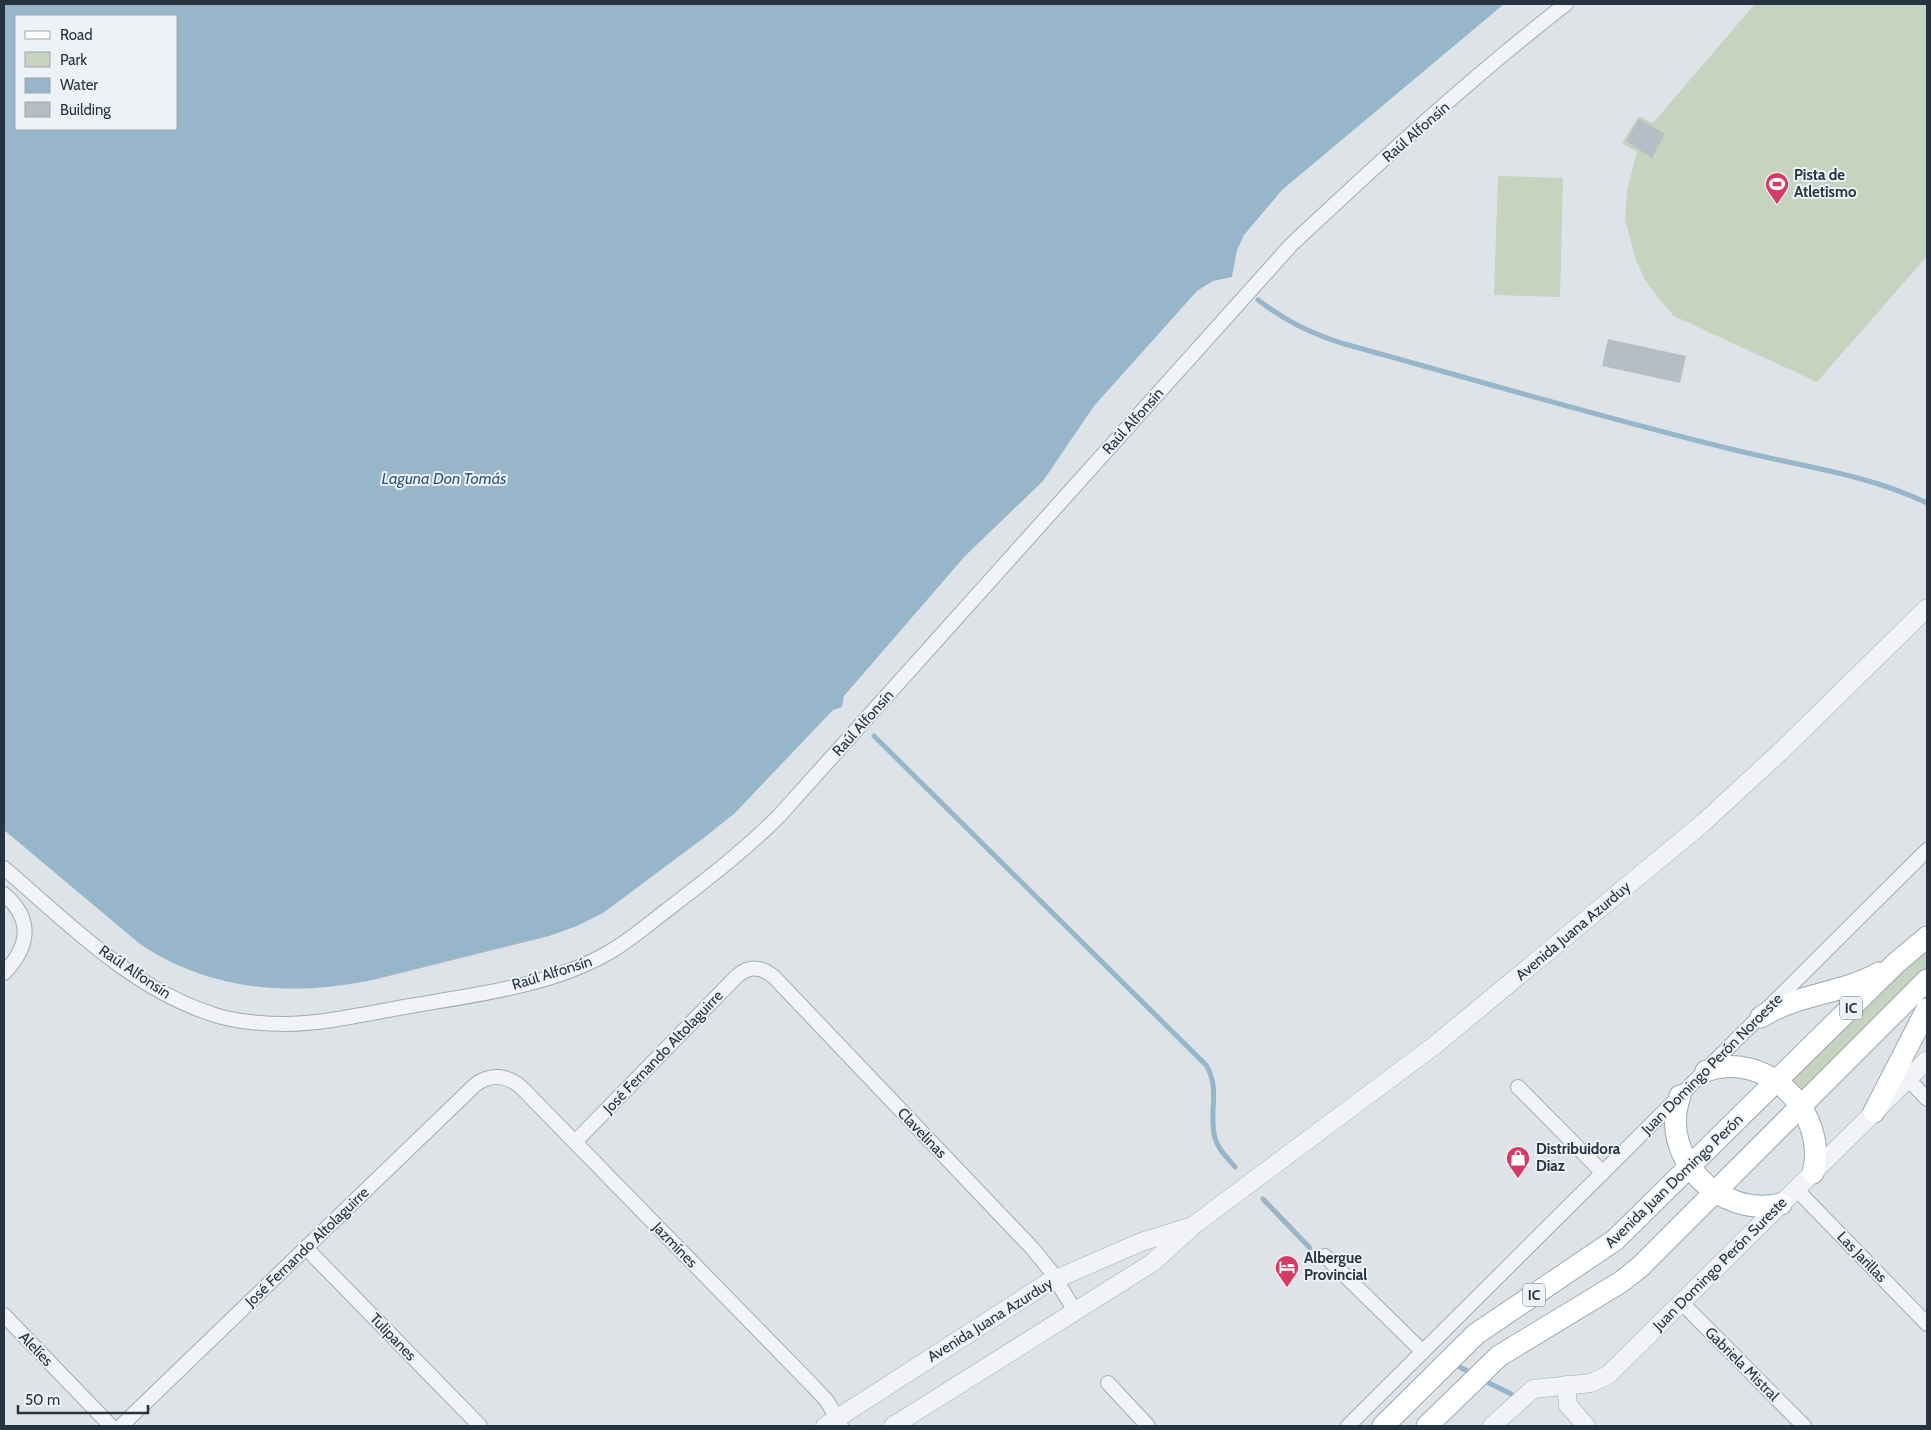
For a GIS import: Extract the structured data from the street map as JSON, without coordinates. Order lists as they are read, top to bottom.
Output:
{
  "streets": {
    "main road": ["IC", "Avenida Juan Domingo Perón"],
    "street": [
      "Raúl Alfonsín",
      "Avenida Juana Azurduy",
      "José Fernando Altolaguirre",
      "Juan Domingo Perón Noroeste",
      "Clavelinas",
      "Jazmínes",
      "Las Jarillas",
      "Juan Domingo Perón Sureste",
      "Tulipanes",
      "Alelíes",
      "Gabriela Mistral"
    ]
  },
  "crossings": [
    ["Avenida Juana Azurduy", "Clavelinas"],
    ["Avenida Juana Azurduy", "Jazmínes"],
    ["José Fernando Altolaguirre", "Clavelinas"],
    ["José Fernando Altolaguirre", "Jazmínes"],
    ["José Fernando Altolaguirre", "Tulipanes"],
    ["Las Jarillas", "Juan Domingo Perón Sureste"],
    ["Juan Domingo Perón Sureste", "Gabriela Mistral"]
  ],
  "water": ["Laguna Don Tomás"],
  "places": {
    "sports": ["Pista de Atletismo"],
    "shop": ["Distribuidora Diaz"],
    "hotel": ["Albergue Provincial"]
  },
  "legend": [
    "Road",
    "Park",
    "Water",
    "Building"
  ],
  "scale_bar": "50 m"
}
